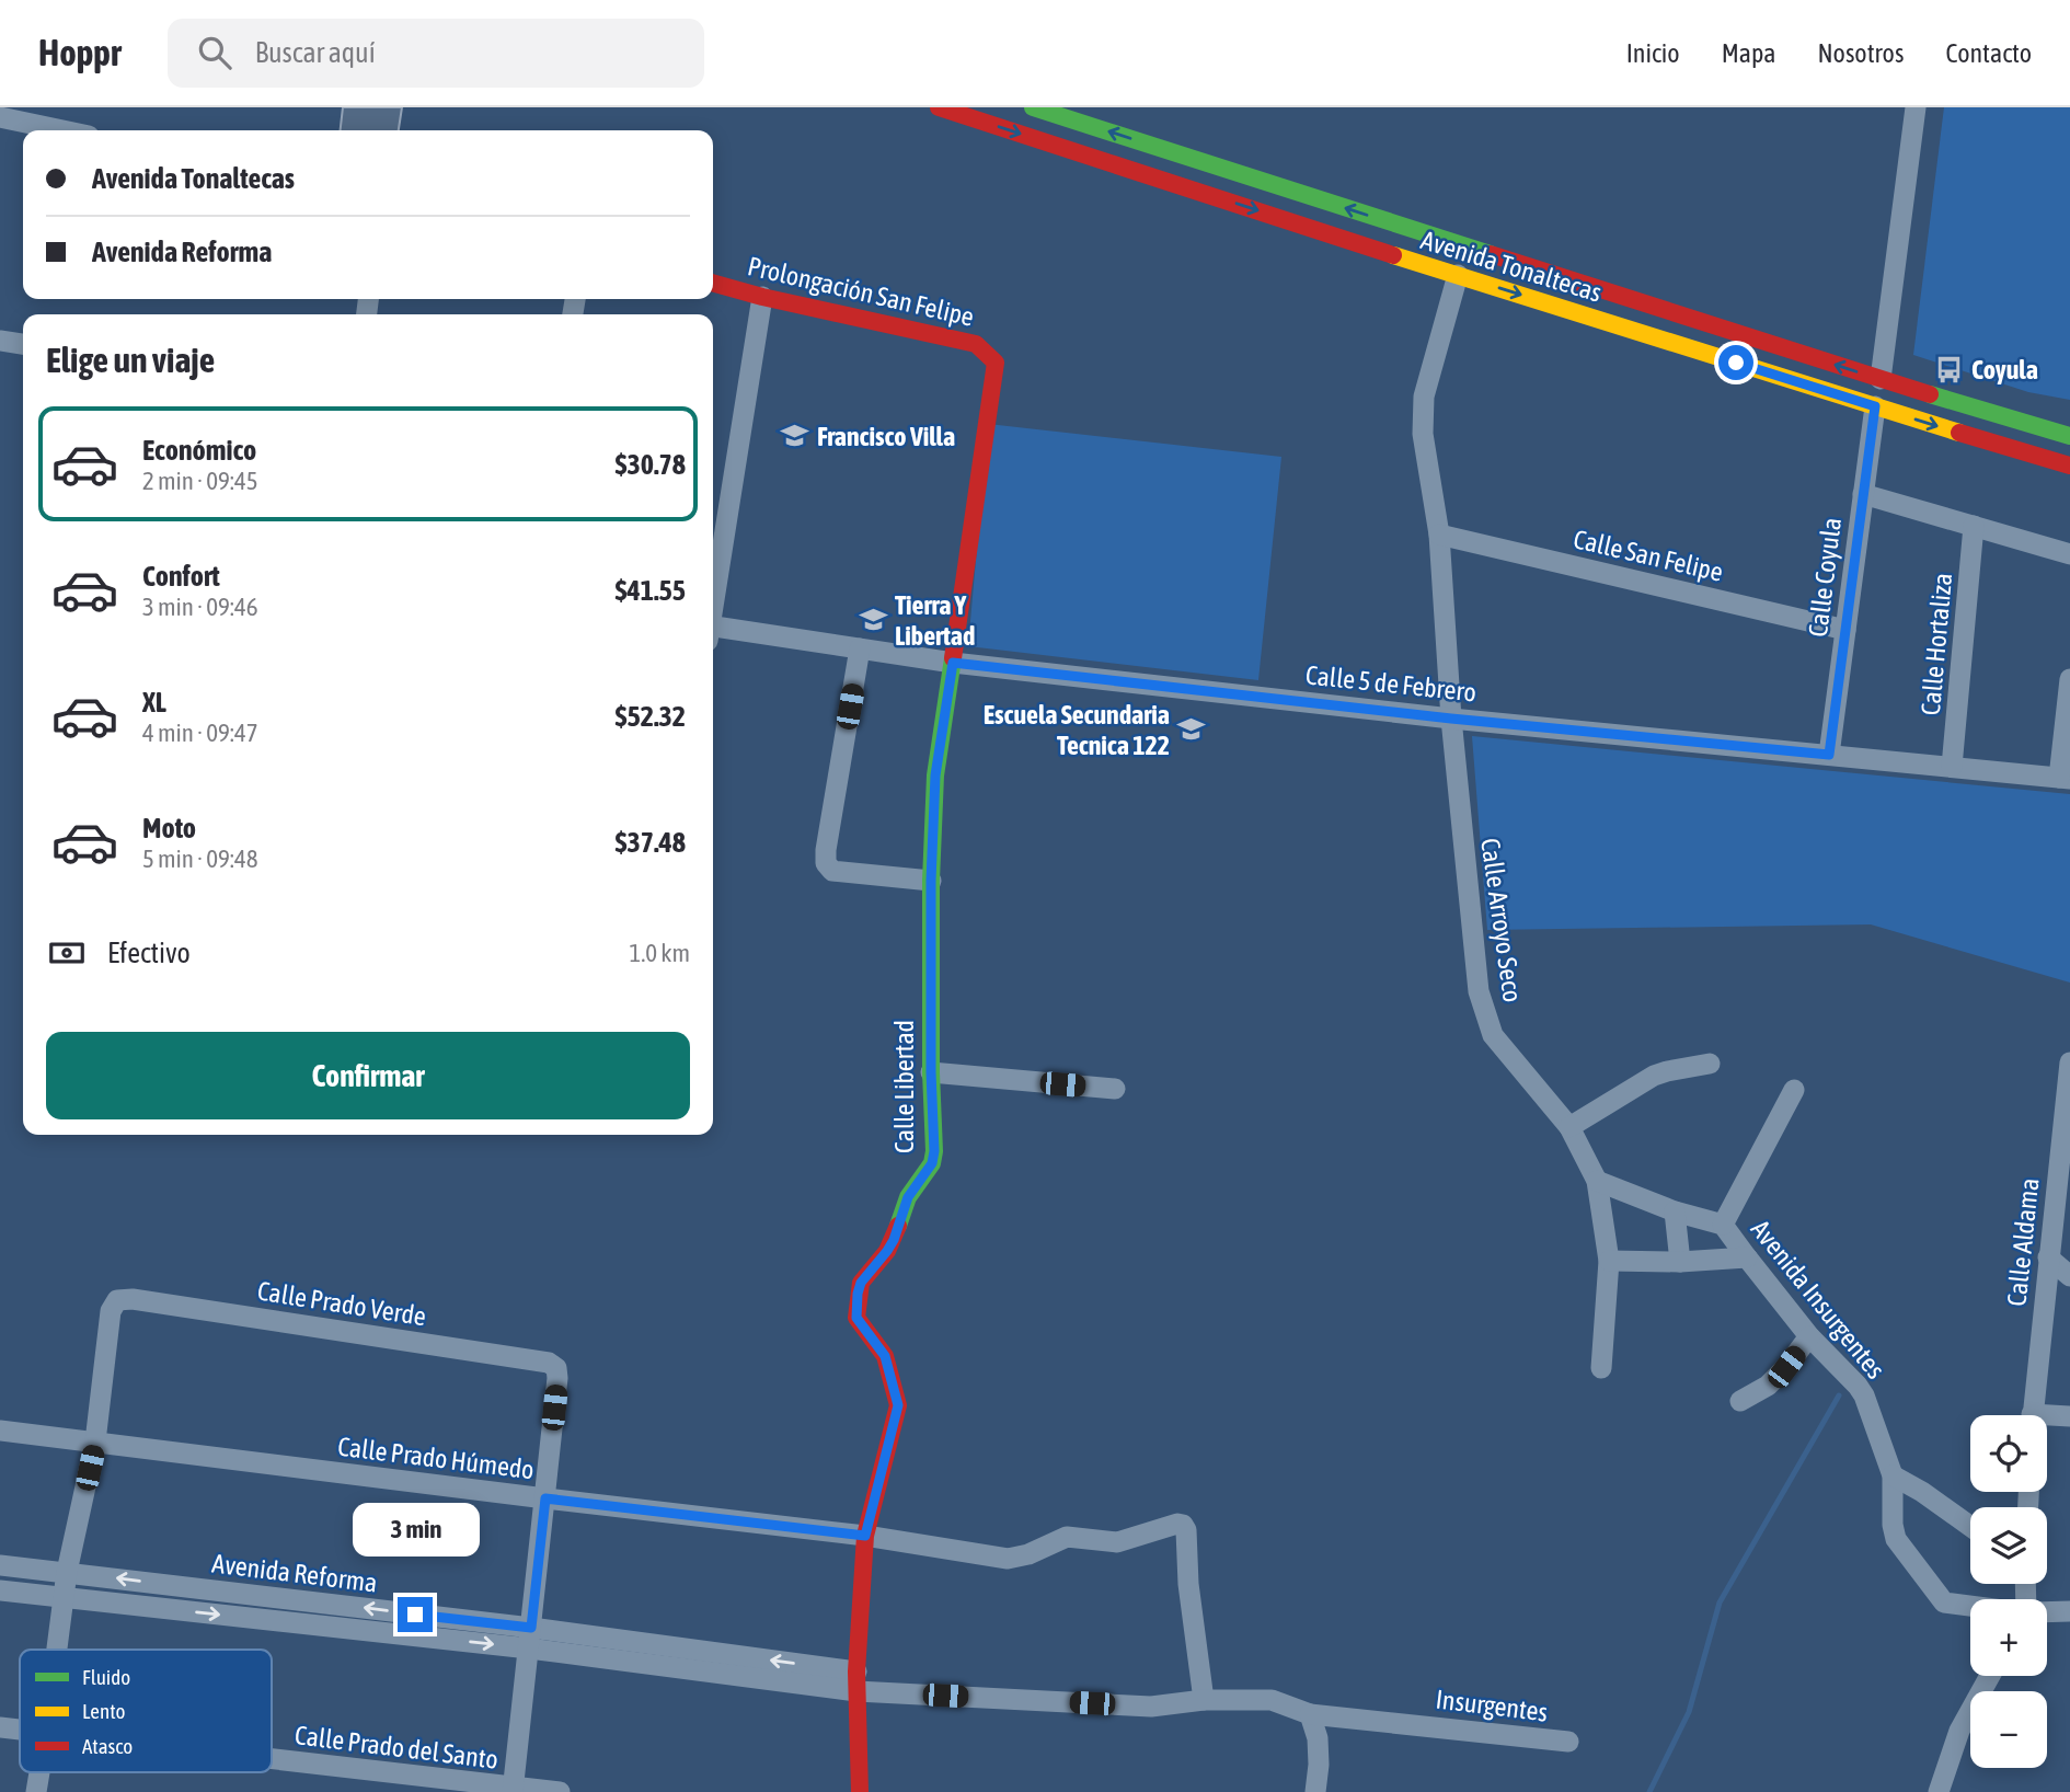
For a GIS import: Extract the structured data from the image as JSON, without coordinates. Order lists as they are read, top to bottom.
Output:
{
  "streets": {
    "main road": ["Avenida Tonaltecas", "Prolongación San Felipe", "Calle Libertad"],
    "street": [
      "Calle San Felipe",
      "Calle Coyula",
      "Calle Hortaliza",
      "Calle 5 de Febrero",
      "Calle Arroyo Seco",
      "Calle Aldama",
      "Avenida Insurgentes",
      "Calle Prado Verde",
      "Calle Prado Húmedo",
      "Avenida Reforma",
      "Insurgentes",
      "Calle Prado del Santo"
    ]
  },
  "crossings": [
    ["Avenida Tonaltecas", "Calle Coyula"],
    ["Avenida Tonaltecas", "Calle Arroyo Seco"],
    ["Prolongación San Felipe", "Calle Libertad"],
    ["Calle San Felipe", "Calle Coyula"],
    ["Calle San Felipe", "Calle Arroyo Seco"],
    ["Calle Coyula", "Calle 5 de Febrero"],
    ["Calle Hortaliza", "Calle 5 de Febrero"],
    ["Calle 5 de Febrero", "Calle Arroyo Seco"],
    ["Calle 5 de Febrero", "Calle Libertad"],
    ["Calle Arroyo Seco", "Avenida Insurgentes"],
    ["Calle Libertad", "Calle Prado Húmedo"],
    ["Calle Prado Verde", "Calle Prado Húmedo"],
    ["Calle Prado Húmedo", "Avenida Reforma"],
    ["Calle Prado Húmedo", "Insurgentes"],
    ["Avenida Reforma", "Insurgentes"]
  ],
  "places": {
    "bus stop": ["Coyula"],
    "school or university": ["Francisco Villa", "Tierra Y Libertad", "Escuela Secundaria Tecnica 122"]
  },
  "legend": ["Fluido", "Lento", "Atasco"],
  "page": {
    "header": "Hoppr",
    "search": "Buscar aquí",
    "nav": [
      "Inicio",
      "Mapa",
      "Nosotros",
      "Contacto"
    ],
    "banner": ["Avenida Tonaltecas", "Avenida Reforma"],
    "heading": "Elige un viaje",
    "list": [
      {
        "name": "Económico",
        "note": "2 min · 09:45",
        "value": "$30.78"
      },
      {
        "name": "Confort",
        "note": "3 min · 09:46",
        "value": "$41.55"
      },
      {
        "name": "XL",
        "note": "4 min · 09:47",
        "value": "$52.32"
      },
      {
        "name": "Moto",
        "note": "5 min · 09:48",
        "value": "$37.48"
      }
    ],
    "pay": ["Efectivo", "1.0 km"],
    "buttons": "Confirmar",
    "map_buttons": ["+", "−"],
    "bubble": "3 min"
  }
}
